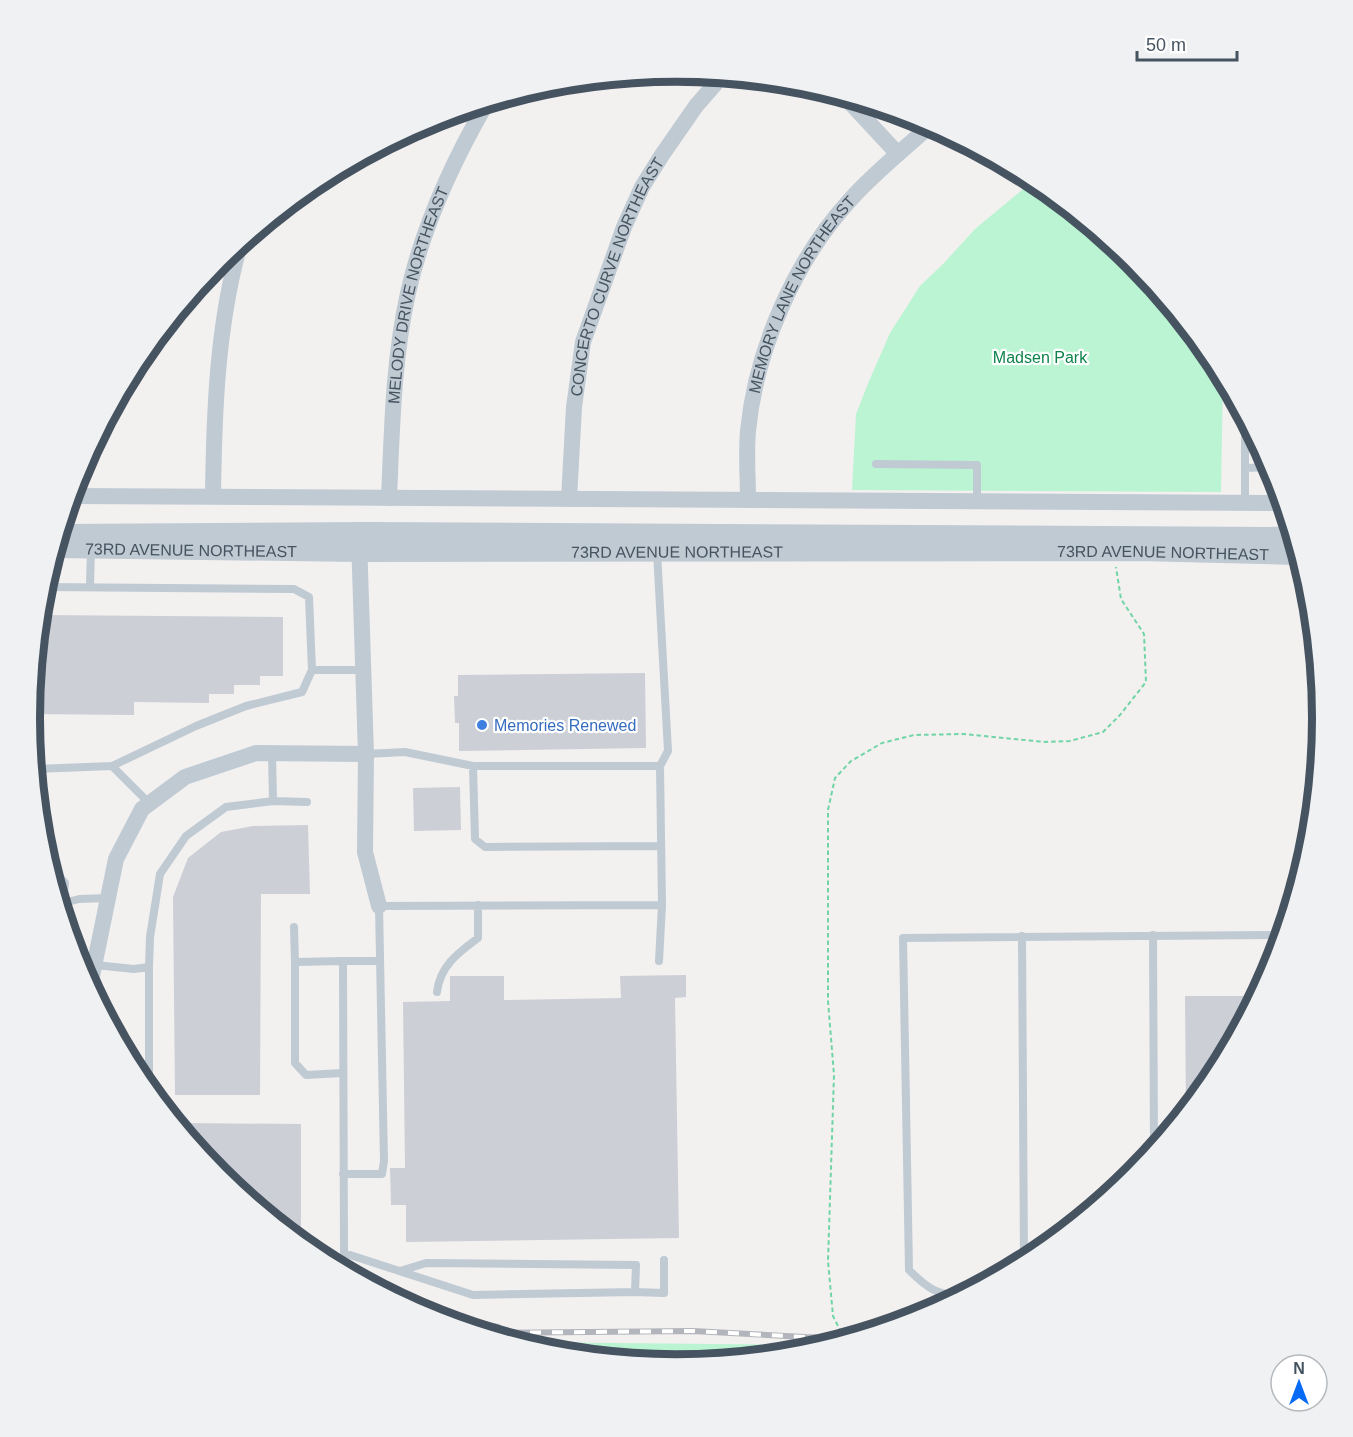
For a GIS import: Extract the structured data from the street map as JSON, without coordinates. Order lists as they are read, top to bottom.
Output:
{
  "streets": {
    "street": [
      "CONCERTO CURVE NORTHEAST",
      "MELODY DRIVE NORTHEAST",
      "MEMORY LANE NORTHEAST",
      "73RD AVENUE NORTHEAST"
    ]
  },
  "parks": ["Madsen Park"],
  "places": ["Memories Renewed"],
  "scale_bar": "50 m",
  "north": "top"
}
